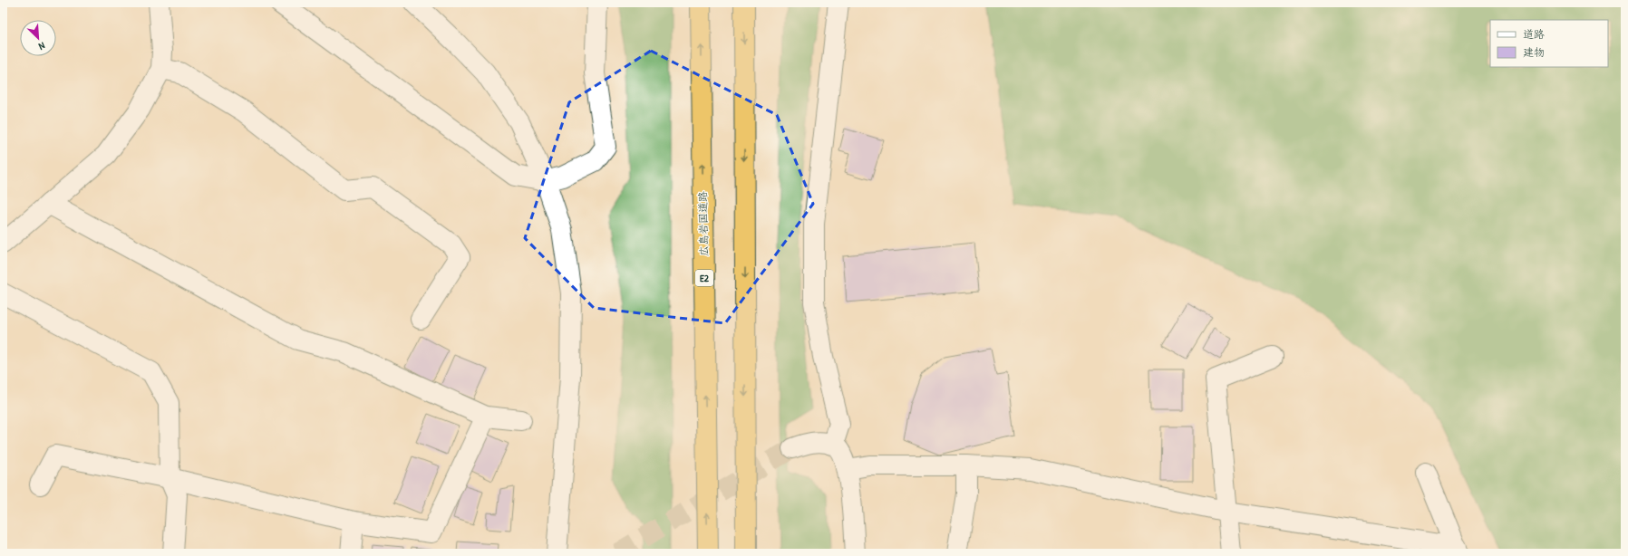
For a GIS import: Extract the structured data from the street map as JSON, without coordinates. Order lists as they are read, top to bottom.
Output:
{
  "streets": {
    "highway": ["広島岩国道路", "E2"]
  },
  "legend": ["道路", "建物"],
  "north": "bottom right"
}
